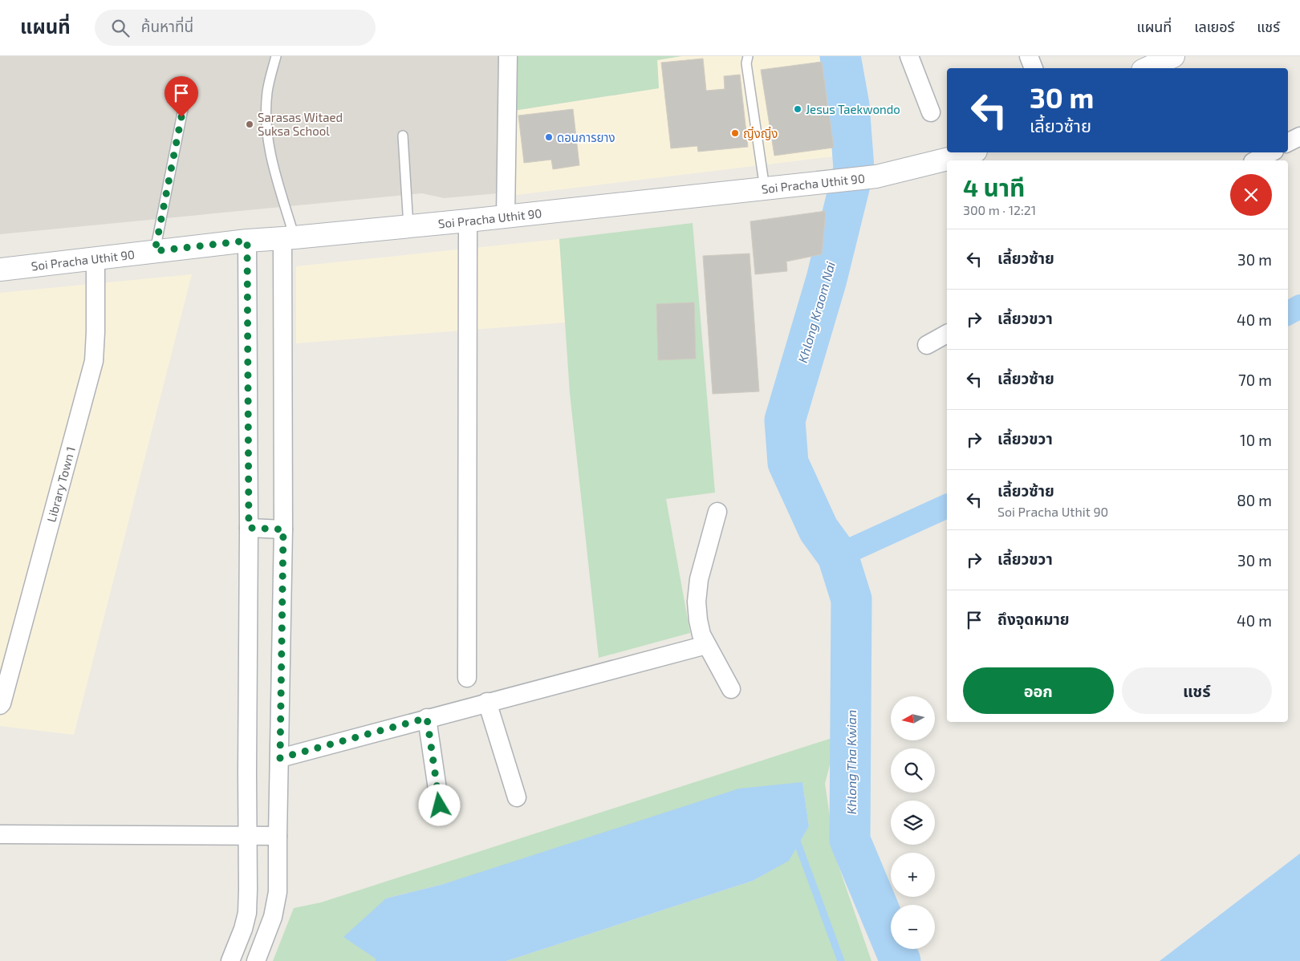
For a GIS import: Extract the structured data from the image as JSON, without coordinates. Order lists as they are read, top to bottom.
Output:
{
  "streets": {
    "street": ["Soi Pracha Uthit 90", "Library Town 1"]
  },
  "crossings": [
    ["Soi Pracha Uthit 90", "Library Town 1"]
  ],
  "water": ["Khlong Kraom Nai", "Khlong Tha Kwian"],
  "places": [
    "Jesus Taekwondo",
    "Sarasas Witaed Suksa School",
    "ญิ๋งญิ๋ง",
    "ดอนการยาง"
  ],
  "north": "left",
  "page": {
    "header": "แผนที่",
    "search": "ค้นหาที่นี่",
    "nav": ["แผนที่", "เลเยอร์", "แชร์"],
    "turn": ["30 m", "เลี้ยวซ้าย"],
    "heading": ["4 นาที", "300 m · 12:21"],
    "list": [
      {
        "name": "เลี้ยวซ้าย",
        "value": "30 m"
      },
      {
        "name": "เลี้ยวขวา",
        "value": "40 m"
      },
      {
        "name": "เลี้ยวซ้าย",
        "value": "70 m"
      },
      {
        "name": "เลี้ยวขวา",
        "value": "10 m"
      },
      {
        "name": "เลี้ยวซ้าย",
        "note": "Soi Pracha Uthit 90",
        "value": "80 m"
      },
      {
        "name": "เลี้ยวขวา",
        "value": "30 m"
      },
      {
        "name": "ถึงจุดหมาย",
        "value": "40 m"
      }
    ],
    "buttons": ["ออก", "แชร์"],
    "map_buttons": ["+", "−"]
  }
}
